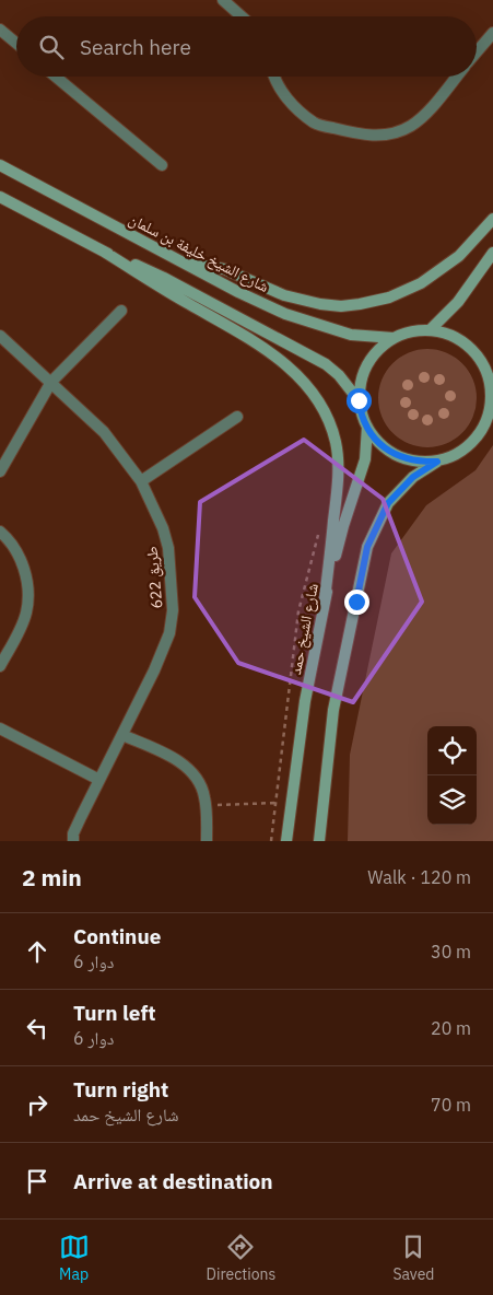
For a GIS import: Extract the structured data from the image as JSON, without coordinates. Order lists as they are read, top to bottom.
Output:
{
  "streets": {
    "main road": ["شارع الشيخ خليفة بن سلمان", "شارع الشيخ حمد"],
    "street": ["طريق 622"]
  },
  "crossings": [
    ["شارع الشيخ خليفة بن سلمان", "شارع الشيخ حمد"]
  ],
  "page": {
    "search": "Search here",
    "heading": ["2 min", "Walk · 120 m"],
    "list": [
      ["Continue", "دوار 6", "30 m"],
      ["Turn left", "دوار 6", "20 m"],
      ["Turn right", "شارع الشيخ حمد", "70 m"],
      "Arrive at destination"
    ],
    "nav": ["Map", "Directions", "Saved"]
  }
}
